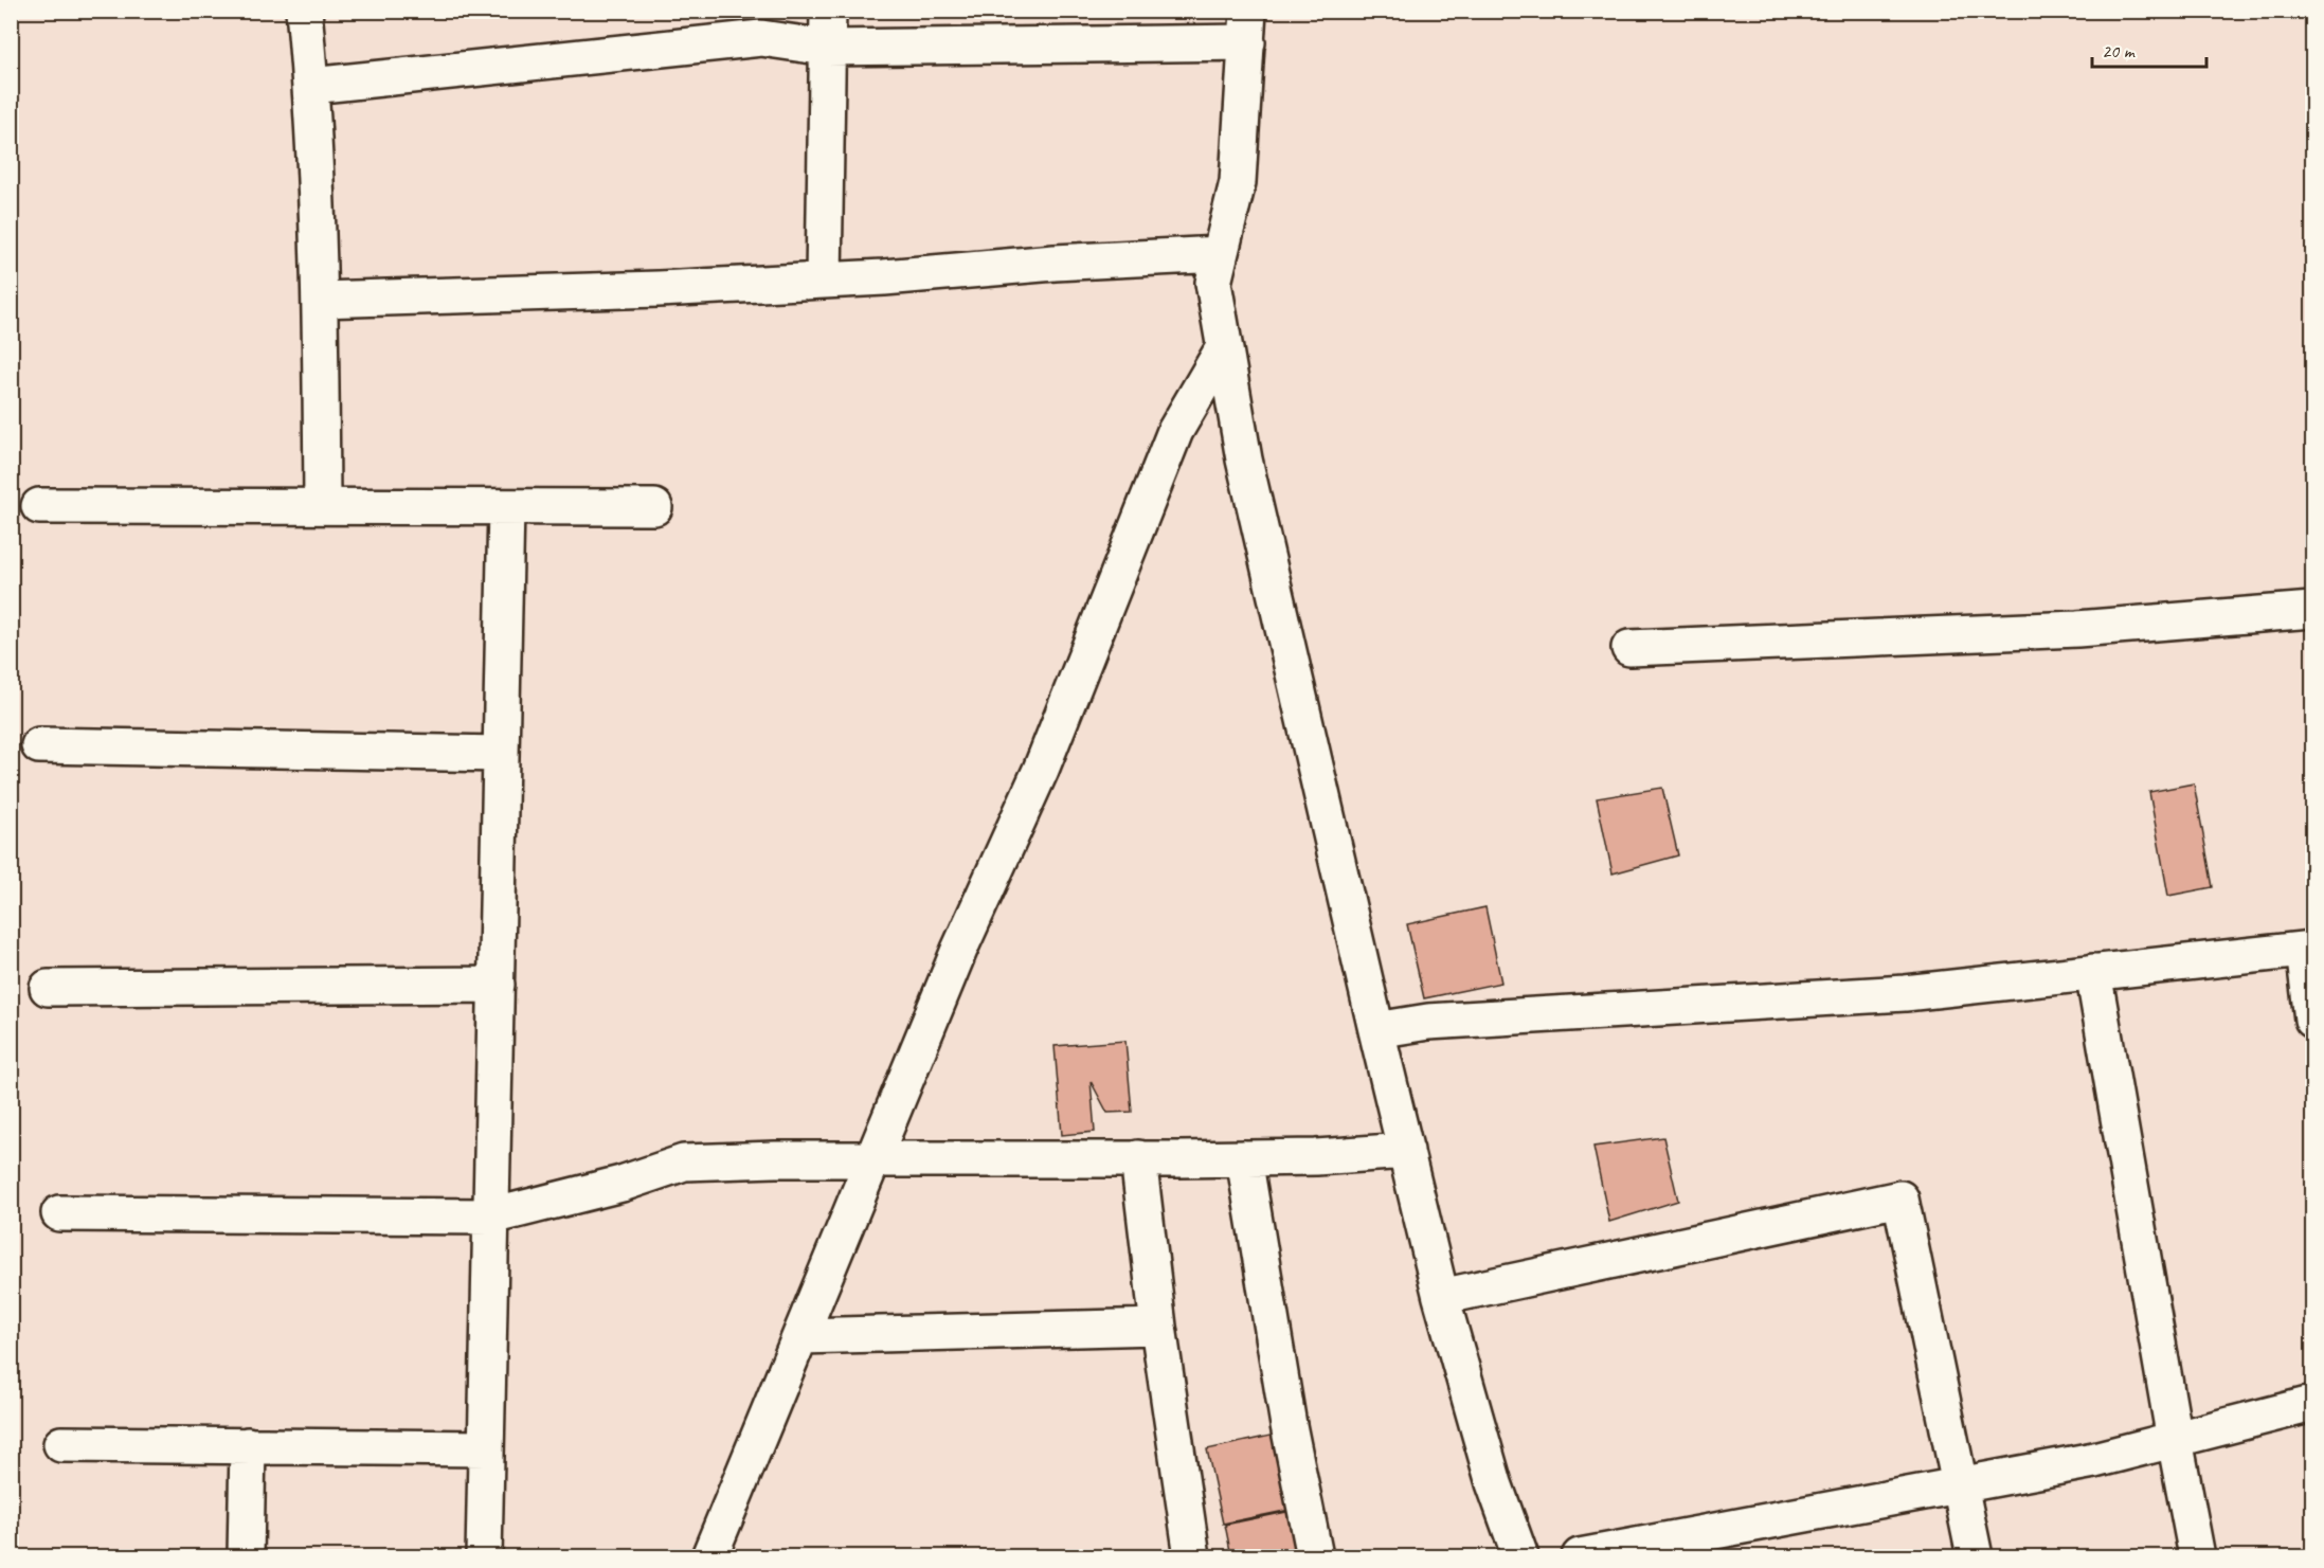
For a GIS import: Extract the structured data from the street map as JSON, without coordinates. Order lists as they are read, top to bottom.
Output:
{
  "scale_bar": "20 m"
}
